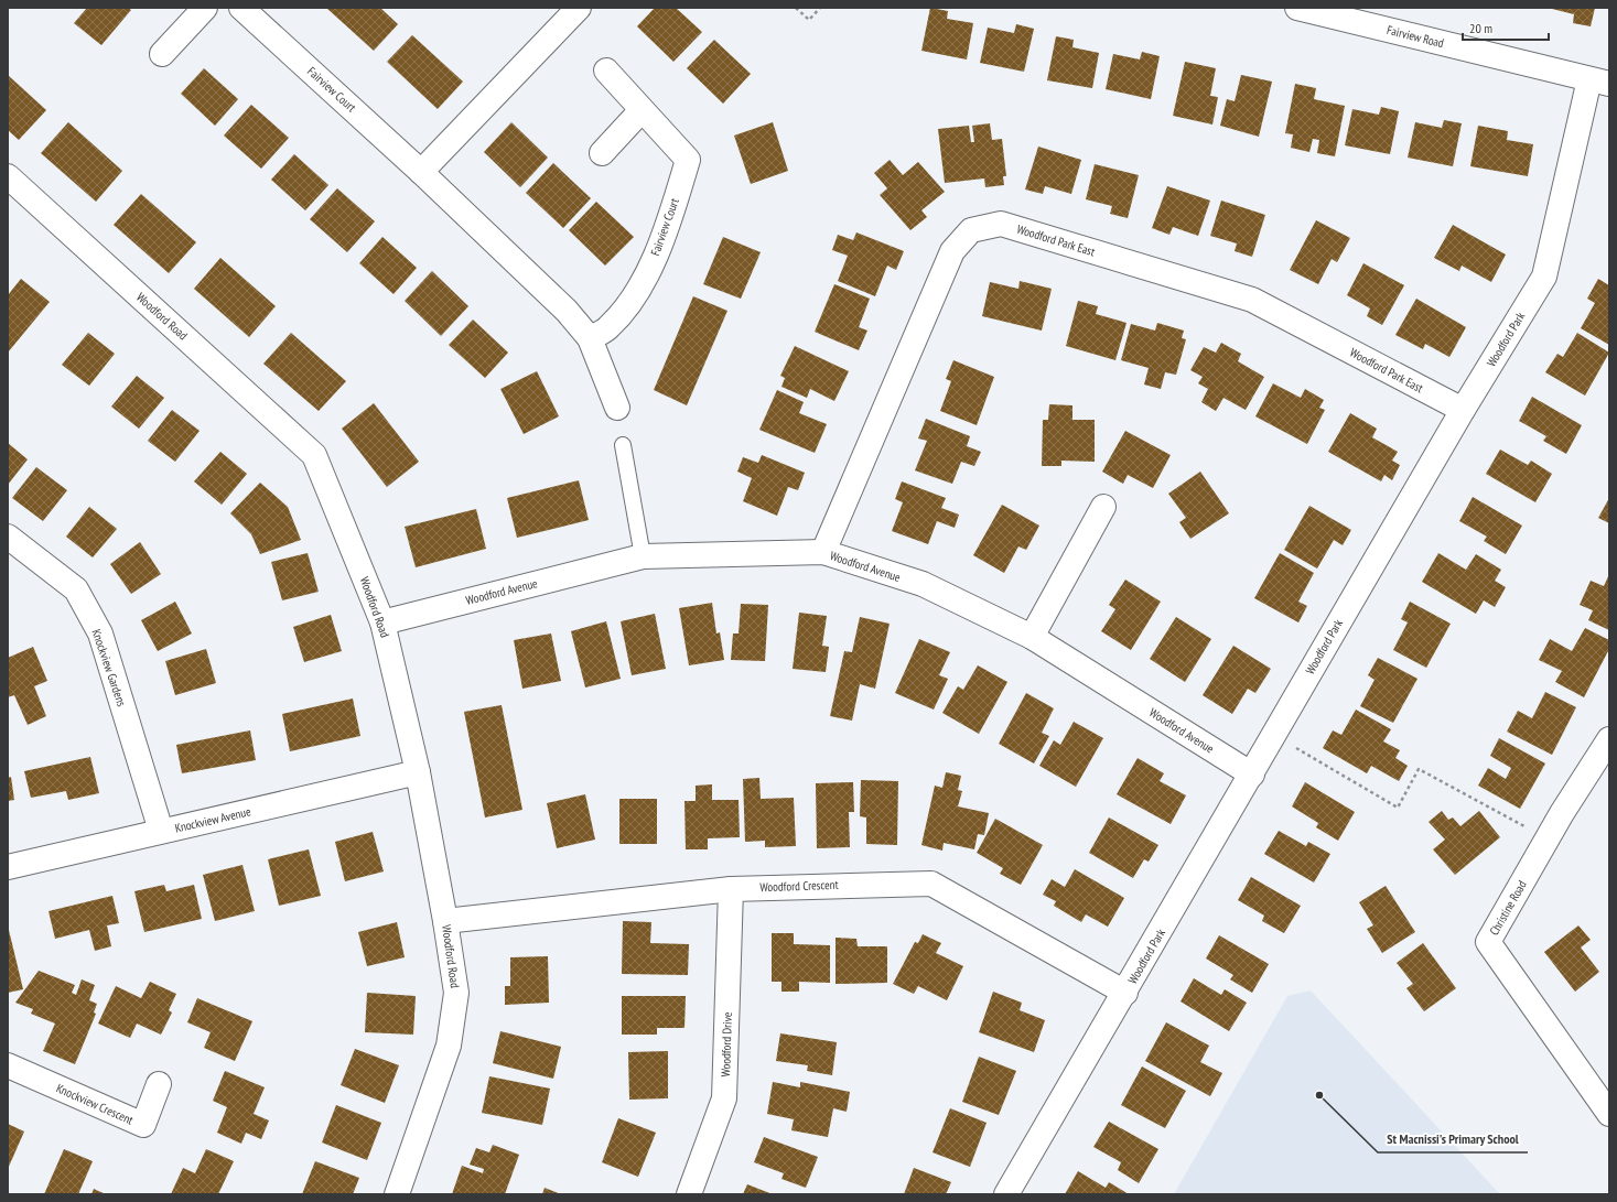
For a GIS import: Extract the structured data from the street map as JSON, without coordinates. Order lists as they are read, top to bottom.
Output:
{
  "streets": {
    "street": [
      "Fairview Road",
      "Fairview Court",
      "Woodford Park East",
      "Woodford Road",
      "Woodford Park",
      "Woodford Avenue",
      "Knockview Gardens",
      "Knockview Avenue",
      "Woodford Crescent",
      "Christine Road",
      "Woodford Drive",
      "Knockview Crescent"
    ]
  },
  "crossings": [
    ["Fairview Road", "Woodford Park"],
    ["Woodford Park East", "Woodford Park"],
    ["Woodford Park East", "Woodford Avenue"],
    ["Woodford Road", "Woodford Avenue"],
    ["Woodford Road", "Knockview Avenue"],
    ["Woodford Road", "Woodford Crescent"],
    ["Woodford Park", "Woodford Avenue"],
    ["Woodford Park", "Woodford Crescent"],
    ["Knockview Gardens", "Knockview Avenue"],
    ["Woodford Crescent", "Woodford Drive"]
  ],
  "places": ["St Macnissi's Primary School"],
  "scale_bar": "20 m"
}
